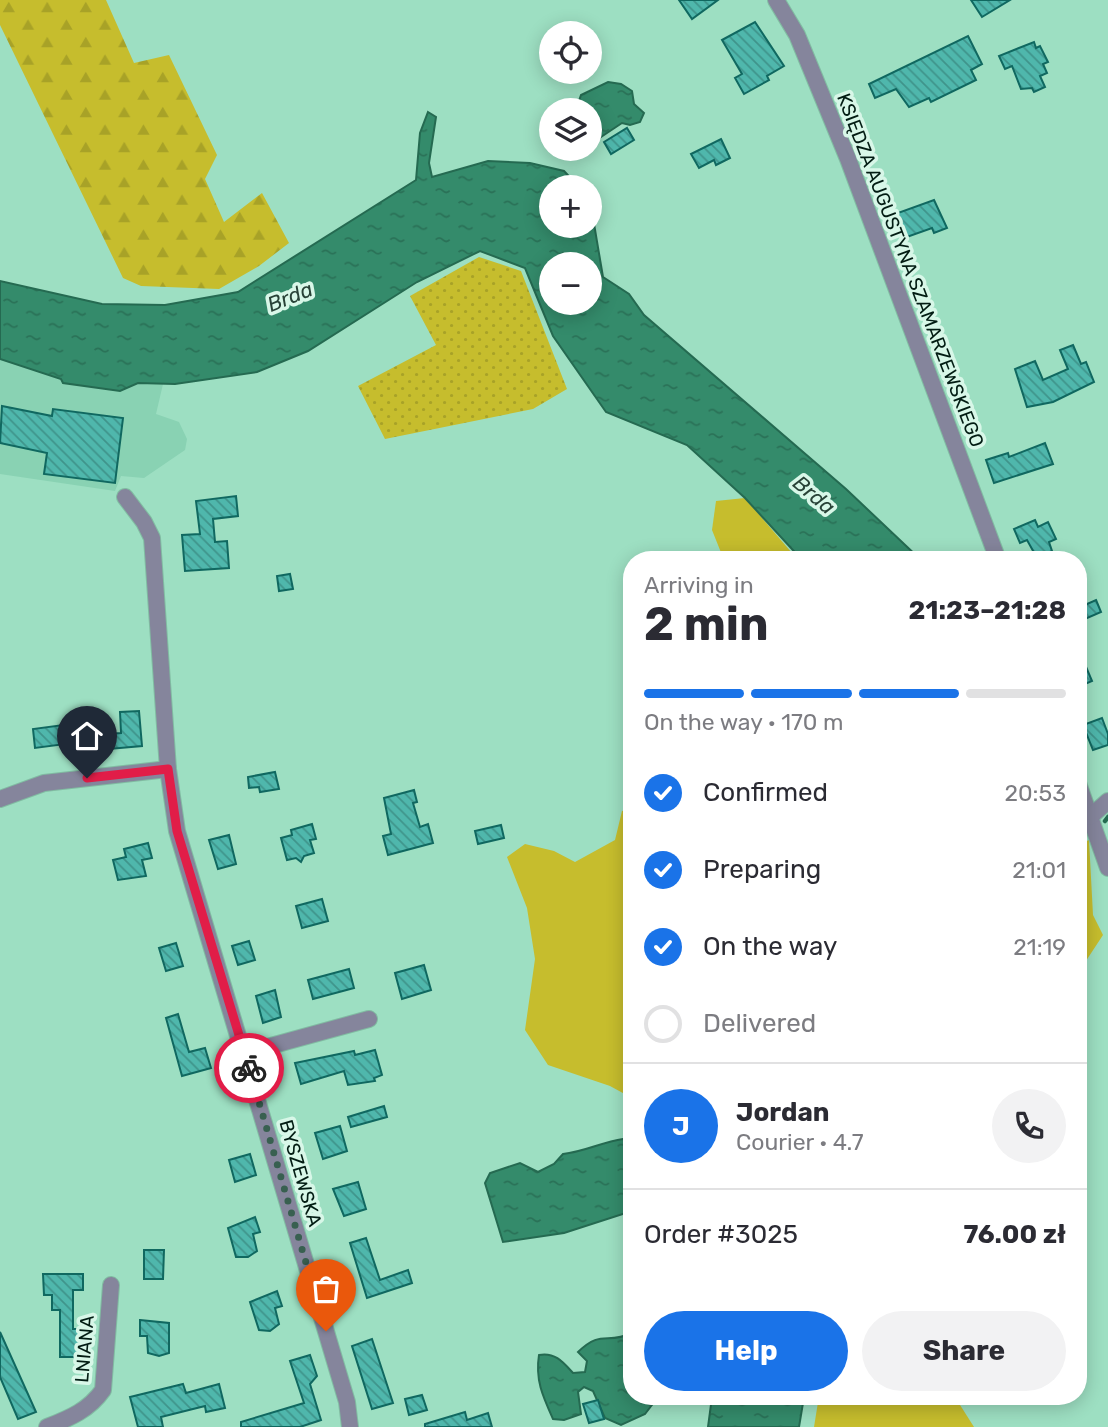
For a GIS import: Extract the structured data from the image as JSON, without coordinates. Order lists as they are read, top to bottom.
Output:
{
  "streets": {
    "street": ["KSIĘDZA AUGUSTYNA SZAMARZEWSKIEGO", "BYSZEWSKA", "LNIANA"]
  },
  "water": ["Brda"],
  "page": {
    "map_buttons": ["+", "−"],
    "heading": ["2 min", "Arriving in", "21:23–21:28"],
    "panel": [
      "Jordan",
      "Courier · 4.7",
      "Order #3025",
      "76.00 zł"
    ],
    "bar": "On the way · 170 m",
    "list": [
      ["Confirmed", "20:53"],
      ["Preparing", "21:01"],
      ["On the way", "21:19"],
      "Delivered"
    ],
    "round": "J",
    "buttons": ["Help", "Share"]
  }
}
